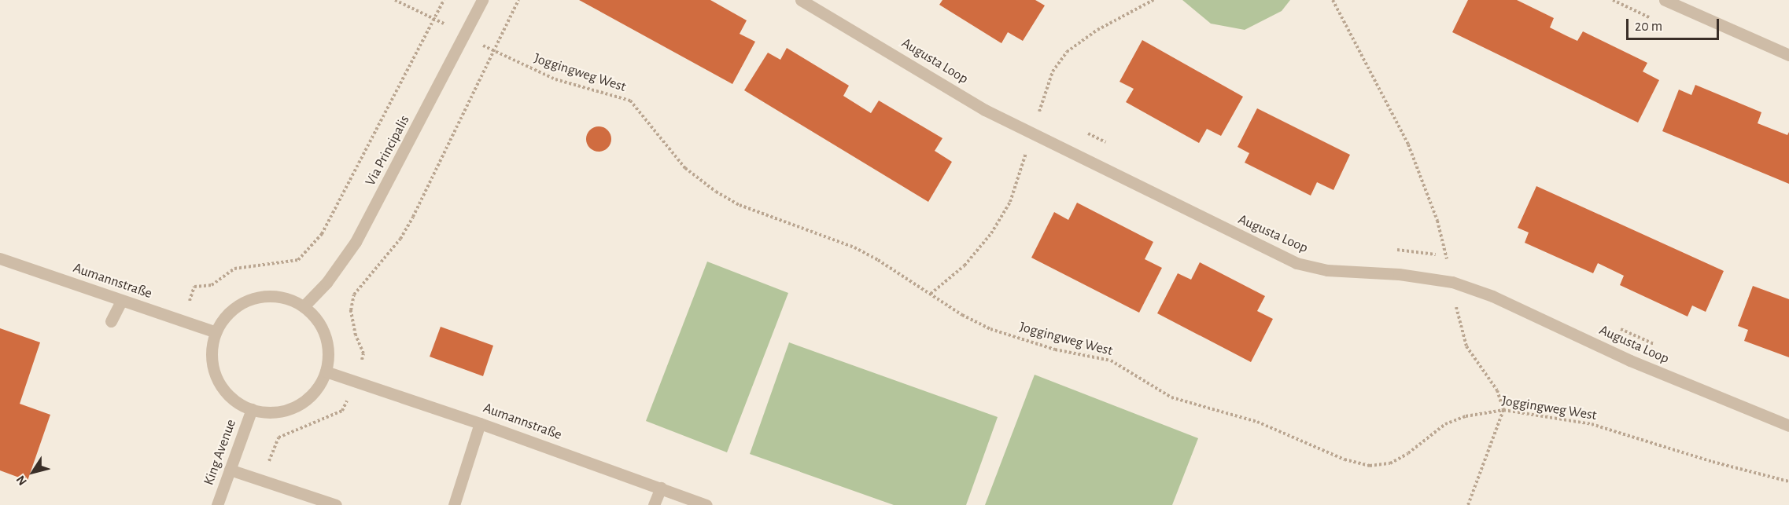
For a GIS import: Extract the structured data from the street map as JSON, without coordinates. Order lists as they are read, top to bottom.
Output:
{
  "streets": {
    "street": [
      "Augusta Loop",
      "Via Principalis",
      "Aumannstraße",
      "King Avenue"
    ],
    "path": ["Joggingweg West"]
  },
  "crossings": [
    ["Joggingweg West", "Via Principalis"],
    ["Via Principalis", "Aumannstraße"],
    ["Via Principalis", "King Avenue"],
    ["Aumannstraße", "King Avenue"]
  ],
  "scale_bar": "20 m",
  "north": "bottom left"
}
